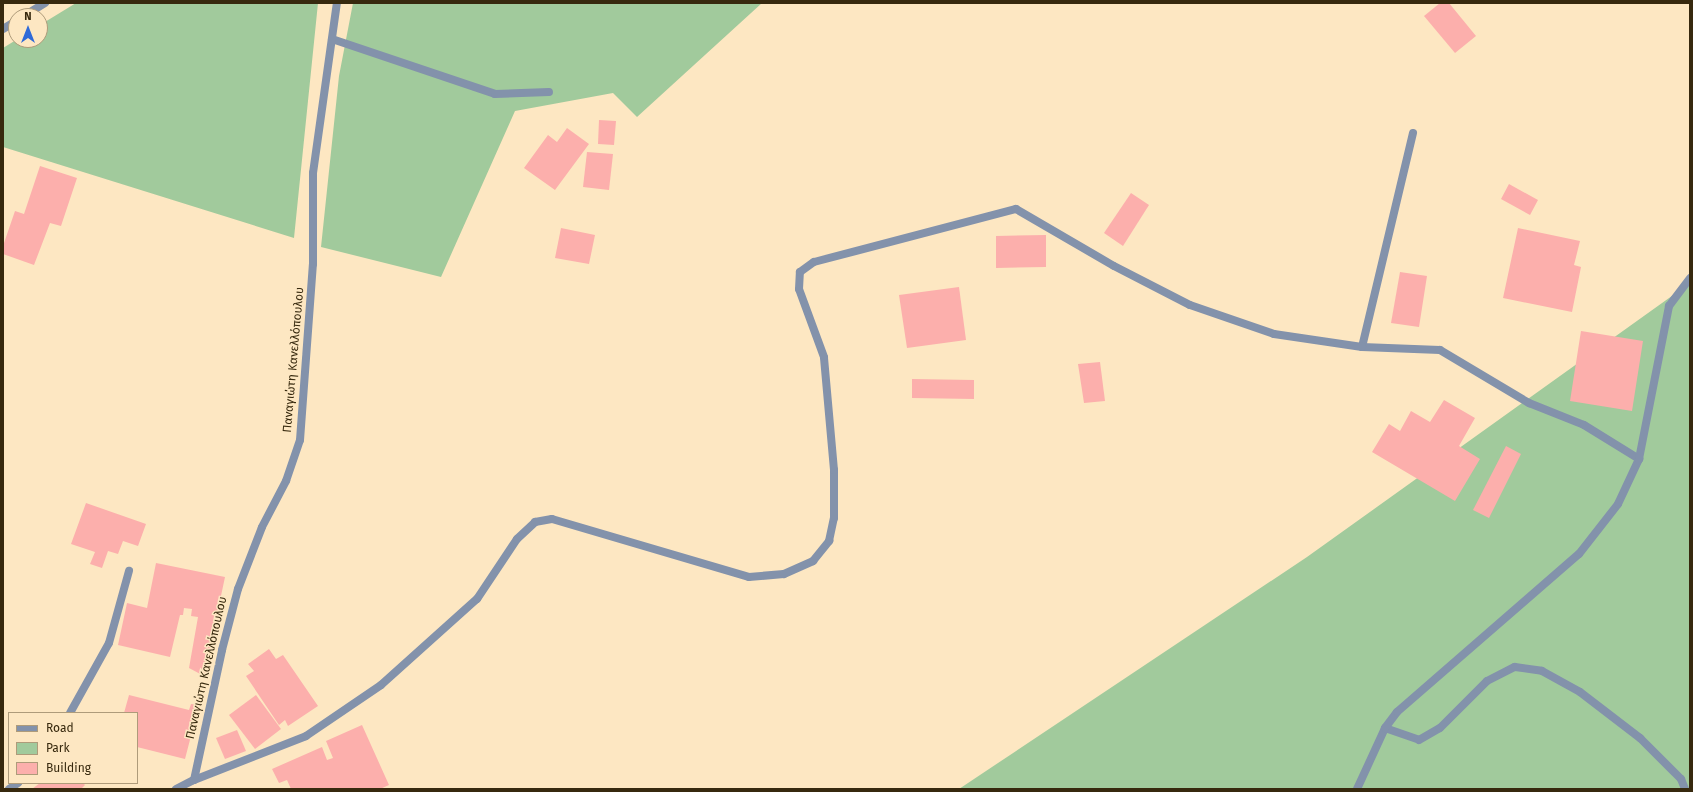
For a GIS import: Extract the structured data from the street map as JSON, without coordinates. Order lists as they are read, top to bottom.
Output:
{
  "streets": {
    "street": ["Παναγιώτη Κανελλόπουλου"]
  },
  "legend": ["Road", "Park", "Building"],
  "north": "top"
}
